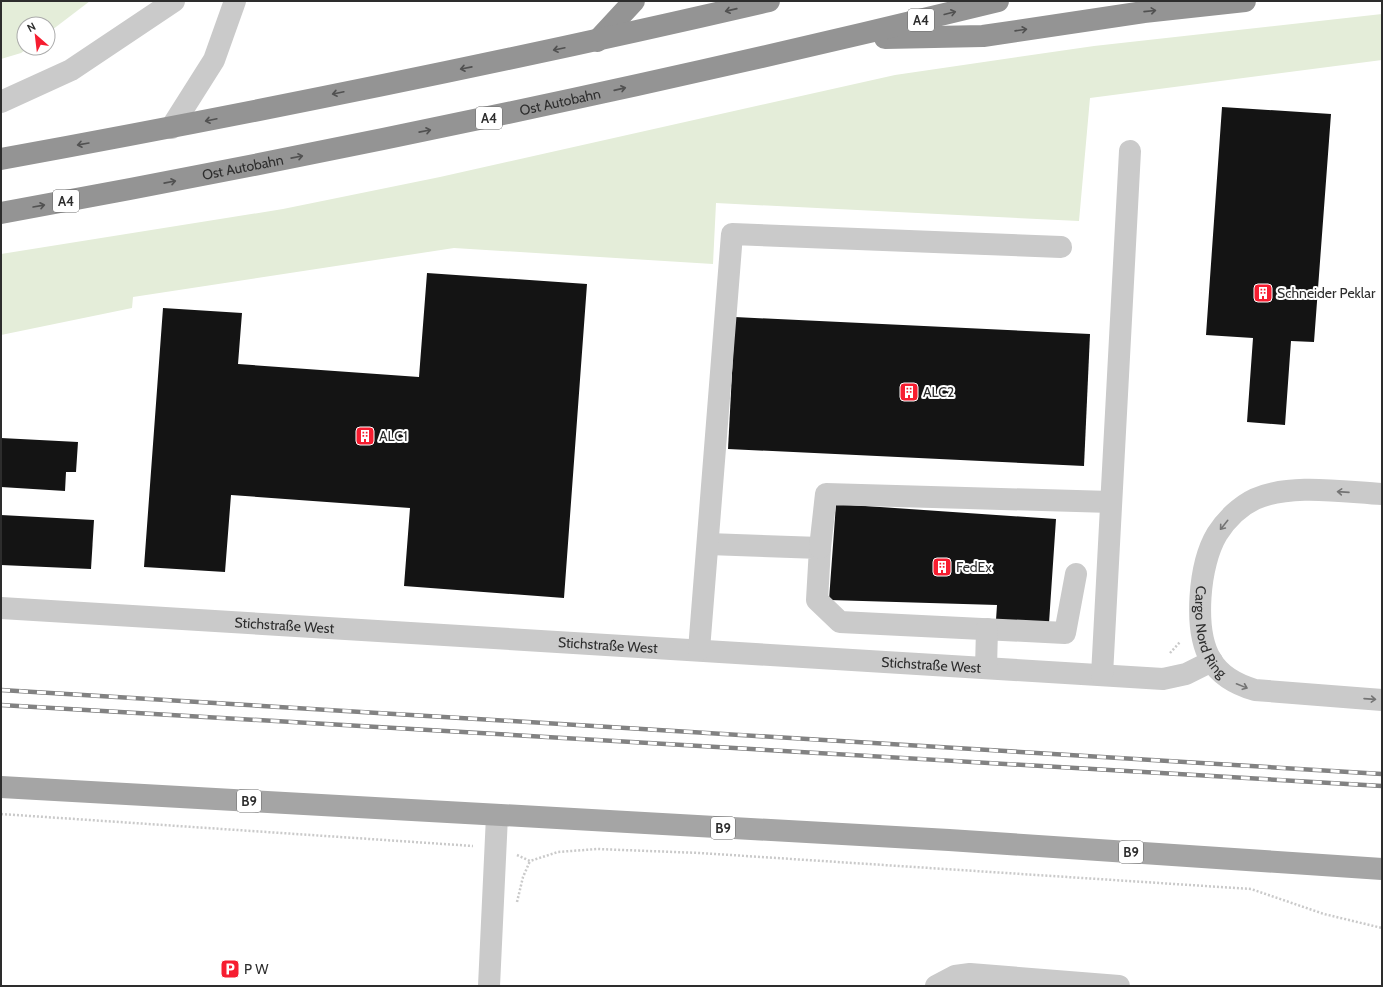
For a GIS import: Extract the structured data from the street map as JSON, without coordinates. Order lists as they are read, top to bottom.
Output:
{
  "streets": {
    "highway": ["A4", "Ost Autobahn"],
    "main road": ["B9"],
    "street": ["Stichstraße West", "Cargo Nord Ring"]
  },
  "crossings": [
    ["Stichstraße West", "Cargo Nord Ring"]
  ],
  "places": {
    "building": [
      "Schneider Peklar",
      "ALC2",
      "ALC1",
      "FedEx"
    ],
    "parking": ["P W"]
  },
  "north": "top left"
}
